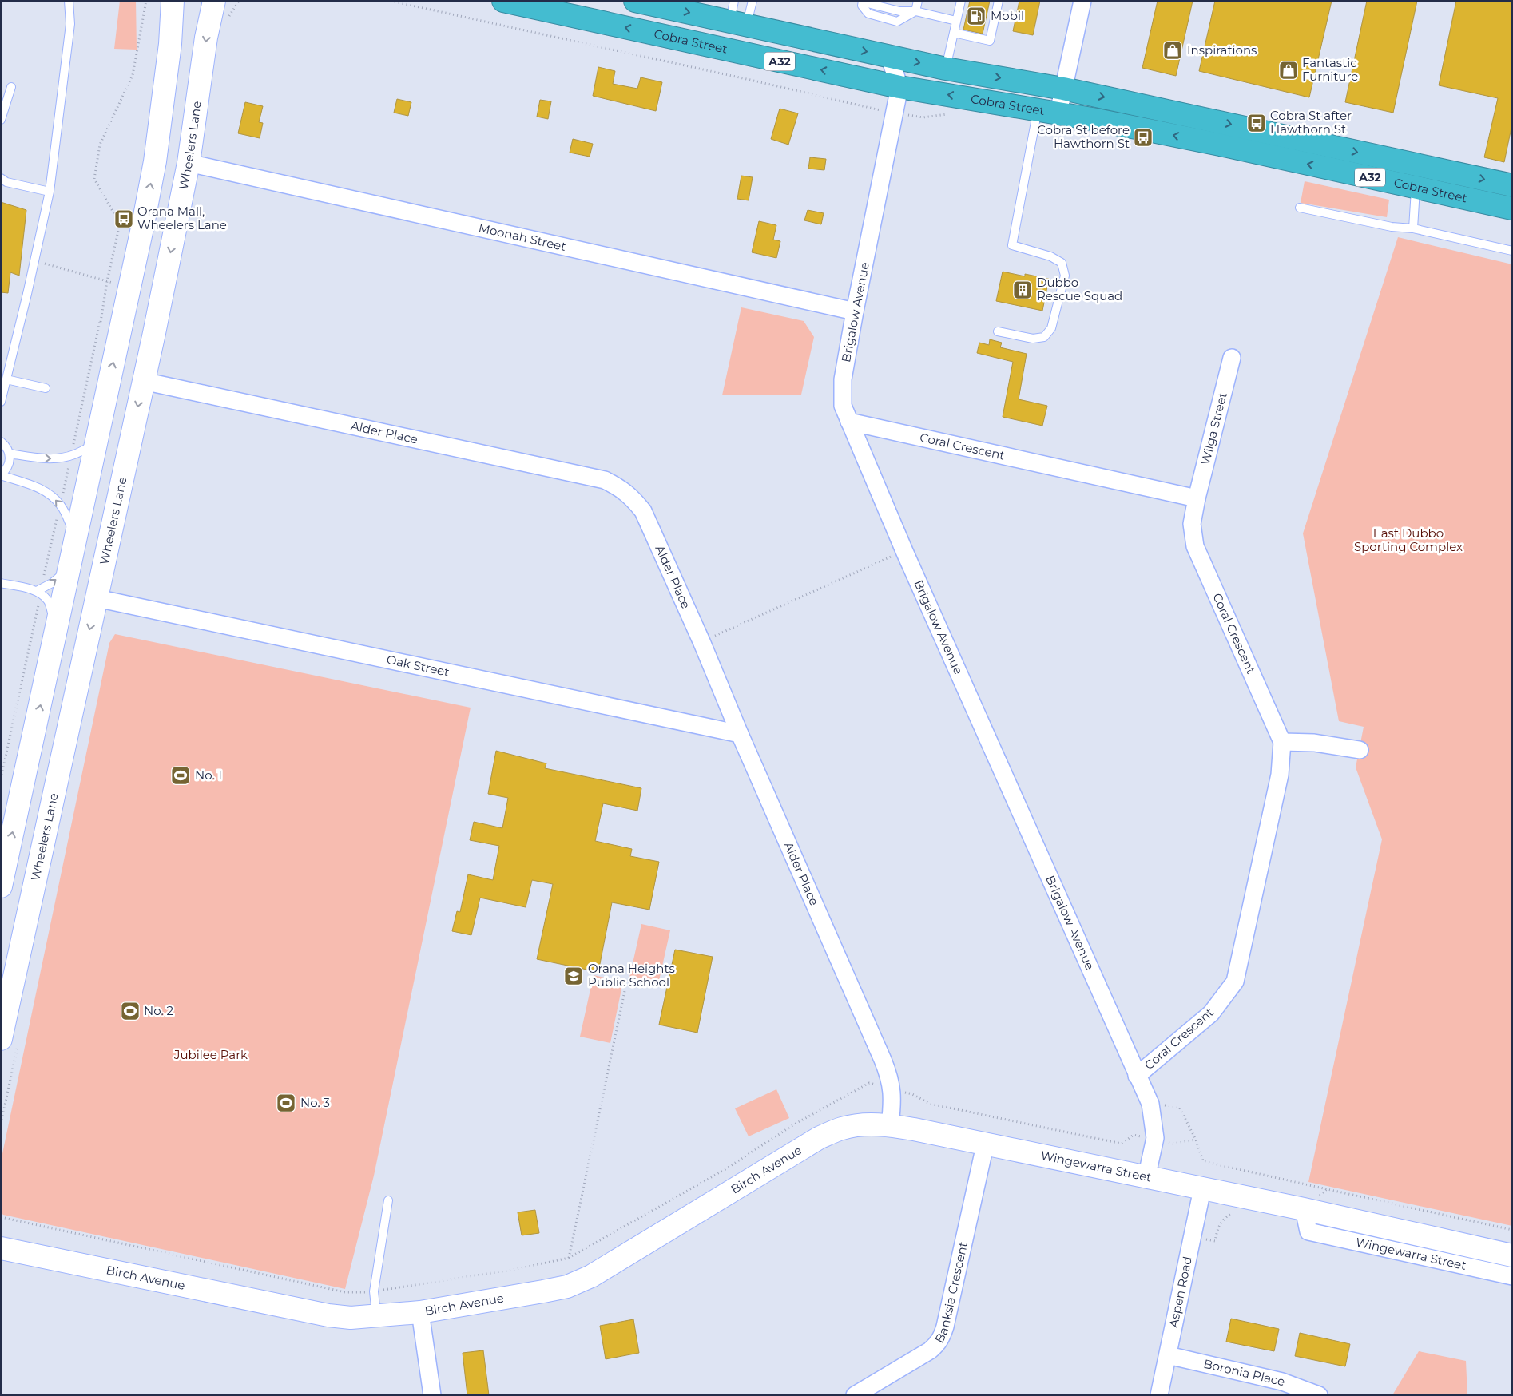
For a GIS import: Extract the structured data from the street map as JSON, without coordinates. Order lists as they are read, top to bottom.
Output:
{
  "streets": {
    "highway": ["Cobra Street", "A32"],
    "main road": ["Wheelers Lane", "Wingewarra Street", "Birch Avenue"],
    "street": [
      "Moonah Street",
      "Brigalow Avenue",
      "Wilga Street",
      "Alder Place",
      "Coral Crescent",
      "Oak Street",
      "Banksia Crescent",
      "Aspen Road",
      "Boronia Place"
    ]
  },
  "crossings": [
    ["Cobra Street", "Brigalow Avenue"],
    ["Wheelers Lane", "Moonah Street"],
    ["Wheelers Lane", "Alder Place"],
    ["Wheelers Lane", "Oak Street"],
    ["Moonah Street", "Brigalow Avenue"],
    ["Brigalow Avenue", "Coral Crescent"],
    ["Brigalow Avenue", "Wingewarra Street"],
    ["Wilga Street", "Coral Crescent"],
    ["Alder Place", "Oak Street"],
    ["Alder Place", "Wingewarra Street"],
    ["Alder Place", "Birch Avenue"],
    ["Wingewarra Street", "Birch Avenue"],
    ["Wingewarra Street", "Banksia Crescent"],
    ["Wingewarra Street", "Aspen Road"],
    ["Aspen Road", "Boronia Place"]
  ],
  "parks": ["East Dubbo Sporting Complex", "Jubilee Park"],
  "places": {
    "fuel station": ["Mobil"],
    "shop": ["Inspirations", "Fantastic Furniture"],
    "bus stop": ["Cobra St after Hawthorn St", "Cobra St before Hawthorn St", "Orana Mall, Wheelers Lane"],
    "building": ["Dubbo Rescue Squad"],
    "sports": ["No. 1", "No. 2", "No. 3"],
    "school or university": ["Orana Heights Public School"]
  }
}
